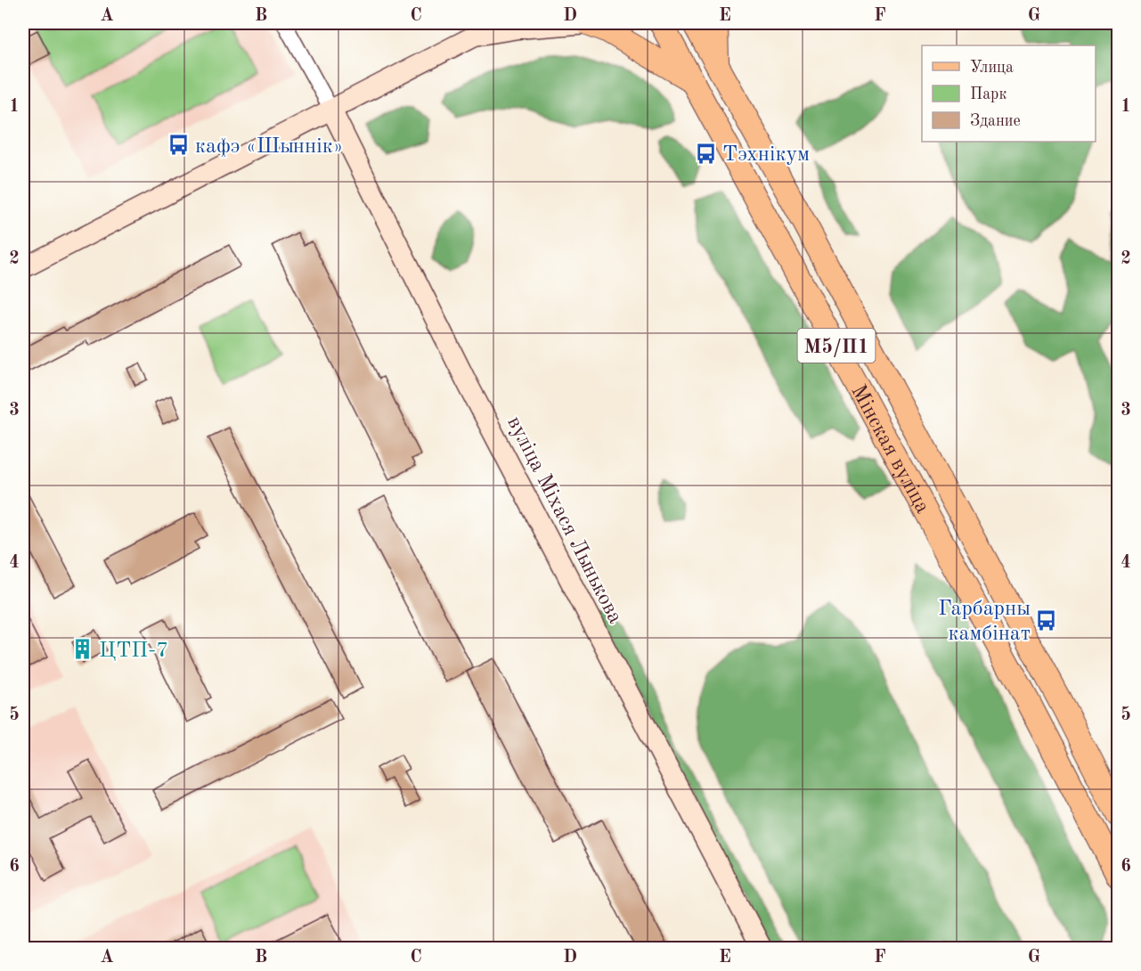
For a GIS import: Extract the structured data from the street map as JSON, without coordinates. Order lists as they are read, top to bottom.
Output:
{
  "streets": {
    "main road": ["М5/П1", "Мінская вуліца"],
    "street": ["вуліца Міхася Лынькова"]
  },
  "places": {
    "bus stop": ["кафэ «Шыннік»", "Тэхнікум", "Гарбарны камбінат"],
    "building": ["ЦТП-7"]
  },
  "legend": ["Улица", "Парк", "Здание"],
  "grid": {
    "columns": [
      "A",
      "B",
      "C",
      "D",
      "E",
      "F",
      "G"
    ],
    "rows": [
      "1",
      "2",
      "3",
      "4",
      "5",
      "6"
    ]
  }
}
